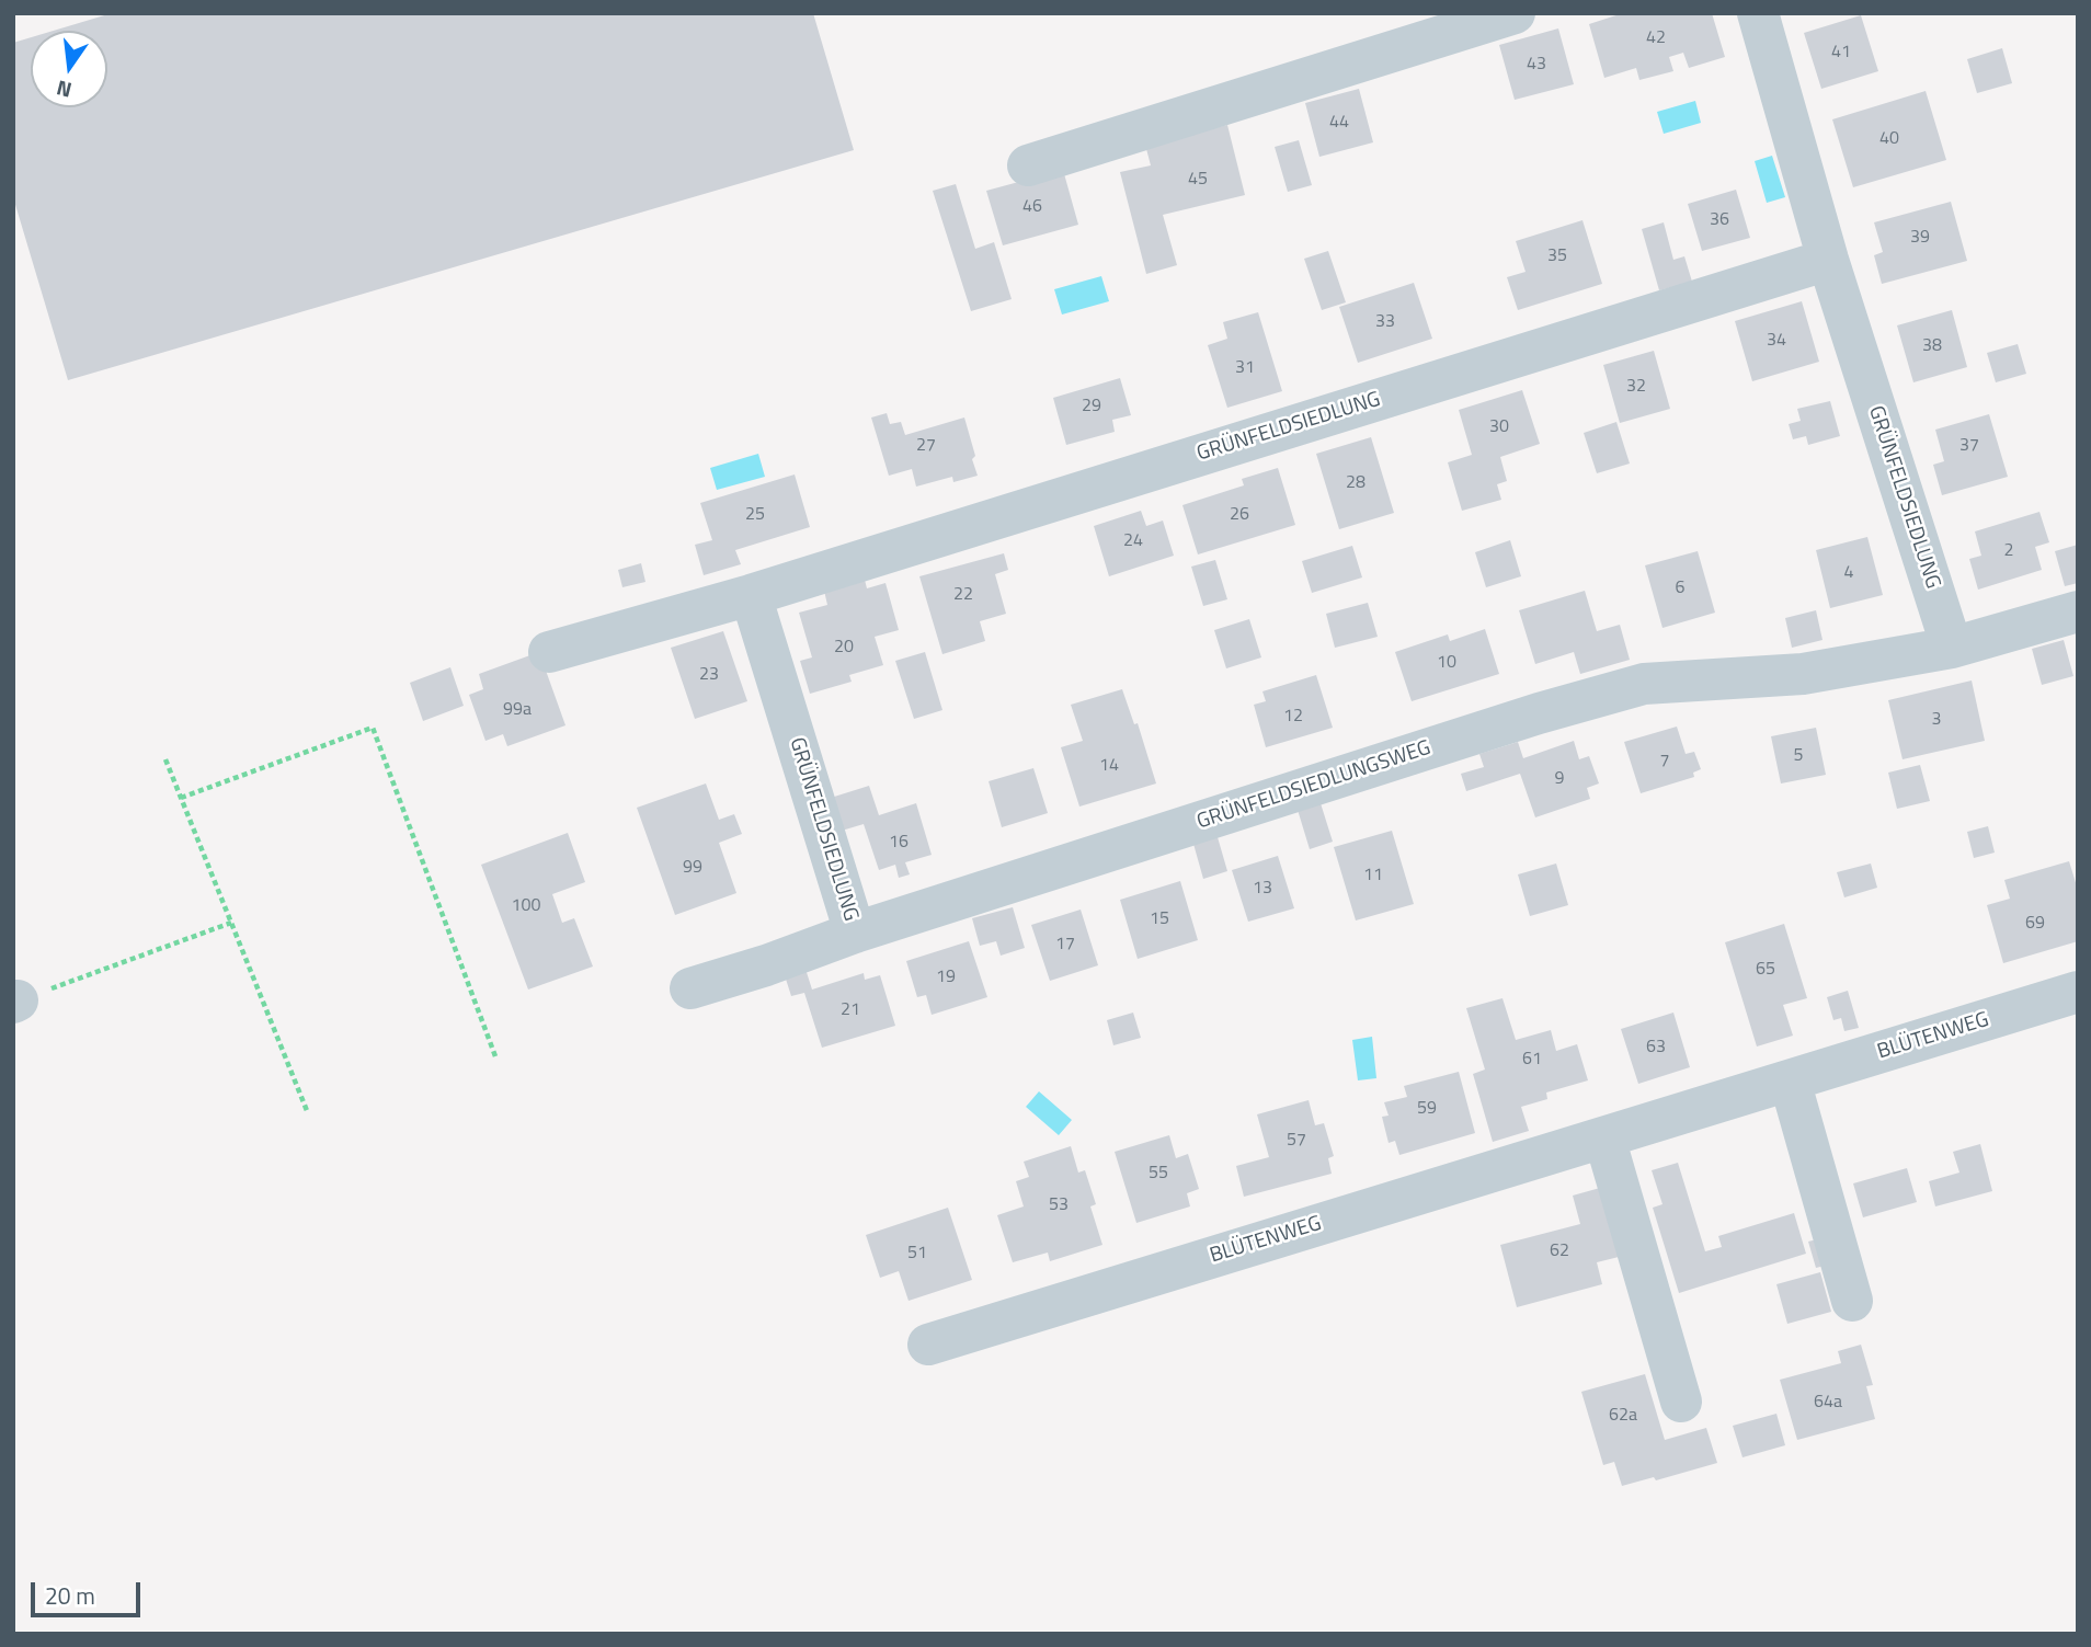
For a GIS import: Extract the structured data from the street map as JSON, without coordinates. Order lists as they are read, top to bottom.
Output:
{
  "streets": {
    "street": ["GRÜNFELDSIEDLUNG", "GRÜNFELDSIEDLUNGSWEG", "BLÜTENWEG"]
  },
  "crossings": [
    ["GRÜNFELDSIEDLUNG", "GRÜNFELDSIEDLUNGSWEG"]
  ],
  "house_numbers": [
    "42",
    "41",
    "43",
    "44",
    "40",
    "45",
    "46",
    "36",
    "39",
    "35",
    "33",
    "34",
    "38",
    "31",
    "32",
    "29",
    "30",
    "27",
    "37",
    "28",
    "25",
    "26",
    "24",
    "2",
    "4",
    "6",
    "22",
    "20",
    "10",
    "23",
    "99a",
    "12",
    "3",
    "5",
    "7",
    "14",
    "9",
    "16",
    "99",
    "11",
    "13",
    "100",
    "15",
    "69",
    "17",
    "65",
    "19",
    "21",
    "63",
    "61",
    "59",
    "57",
    "55",
    "53",
    "62",
    "51",
    "64a",
    "62a"
  ],
  "scale_bar": "20 m",
  "north": "bottom"
}
